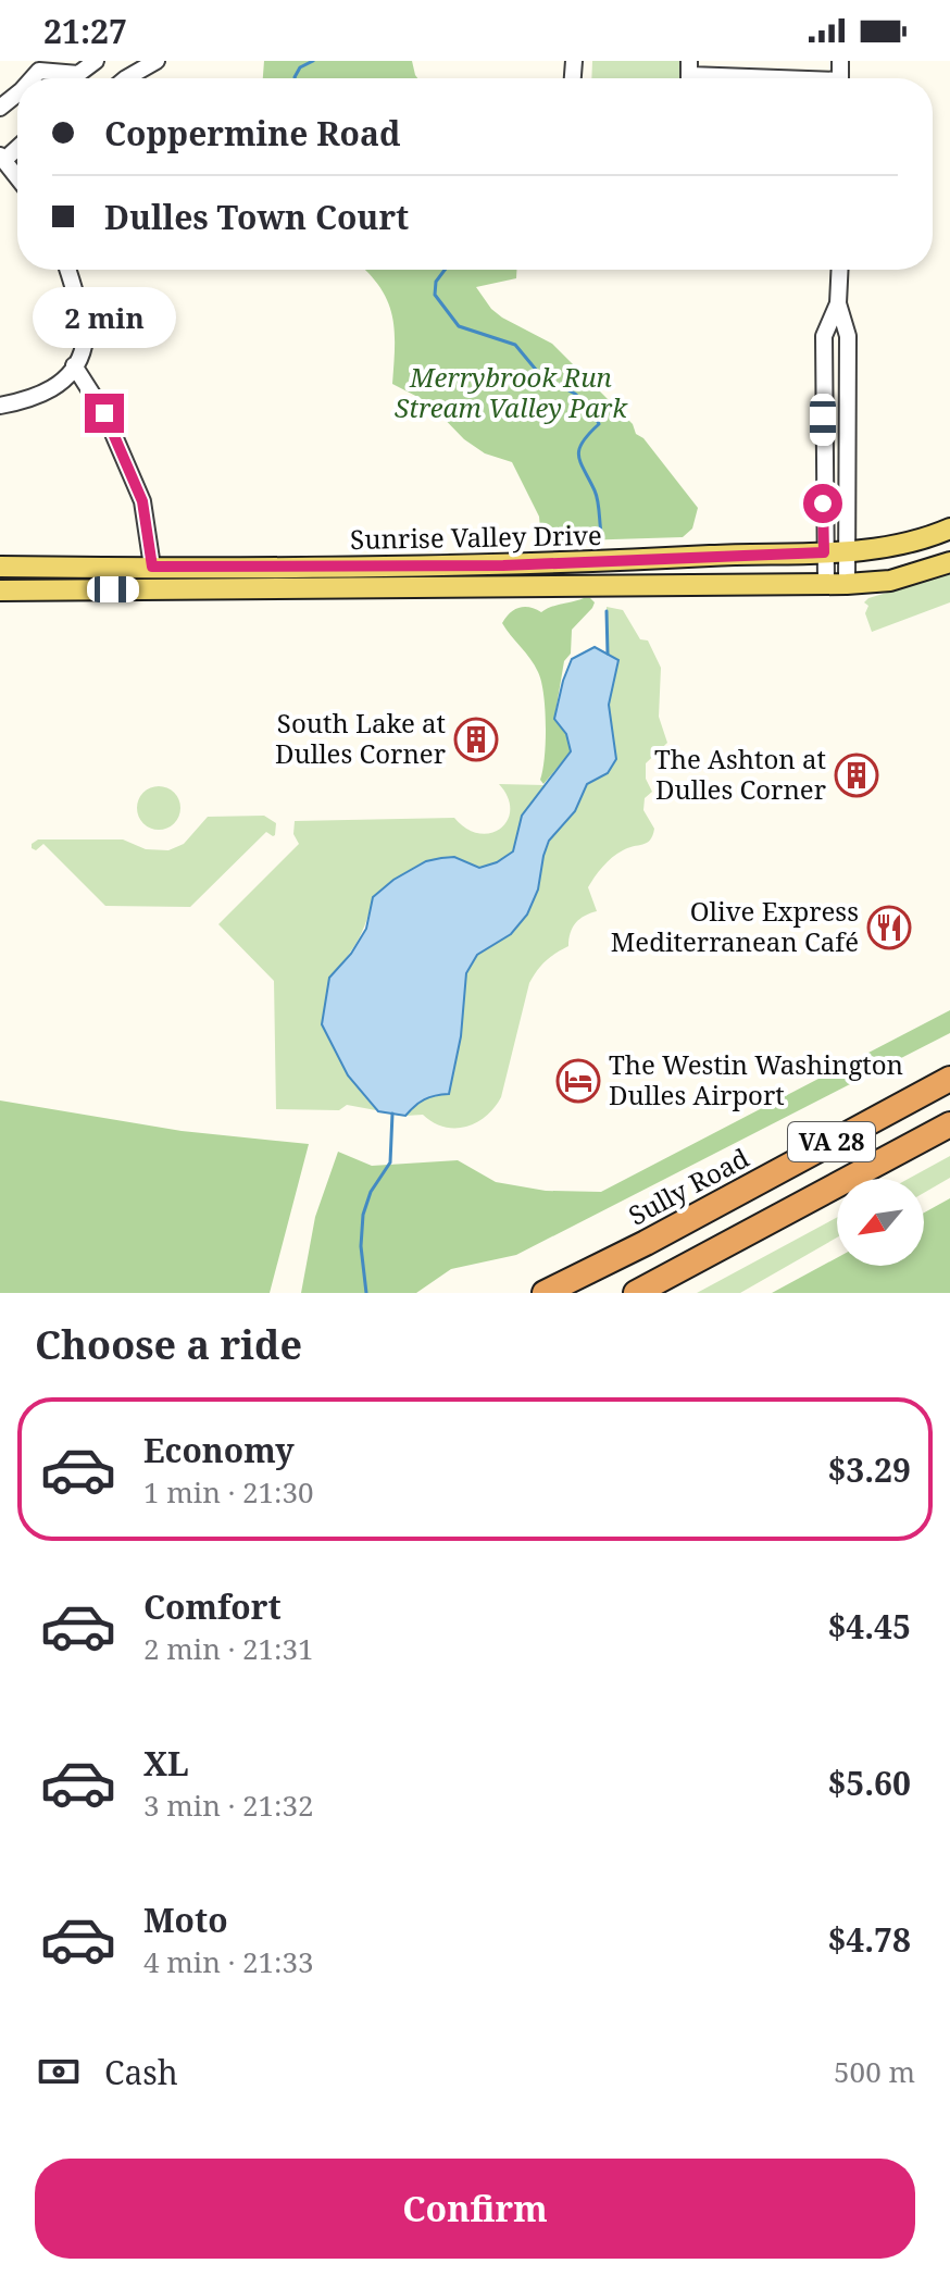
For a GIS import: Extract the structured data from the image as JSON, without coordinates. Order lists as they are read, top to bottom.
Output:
{
  "streets": {
    "highway": ["VA 28", "Sully Road"],
    "main road": ["Sunrise Valley Drive"]
  },
  "parks": ["Merrybrook Run Stream Valley Park"],
  "places": {
    "building": ["South Lake at Dulles Corner", "The Ashton at Dulles Corner"],
    "restaurant": ["Olive Express Mediterranean Café"],
    "hotel": ["The Westin Washington Dulles Airport"]
  },
  "north": "bottom left",
  "page": {
    "status": "21:27",
    "banner": ["Coppermine Road", "Dulles Town Court"],
    "bubble": "2 min",
    "heading": "Choose a ride",
    "list": [
      {
        "name": "Economy",
        "note": "1 min · 21:30",
        "value": "$3.29"
      },
      {
        "name": "Comfort",
        "note": "2 min · 21:31",
        "value": "$4.45"
      },
      {
        "name": "XL",
        "note": "3 min · 21:32",
        "value": "$5.60"
      },
      {
        "name": "Moto",
        "note": "4 min · 21:33",
        "value": "$4.78"
      }
    ],
    "pay": ["Cash", "500 m"],
    "buttons": "Confirm"
  }
}
